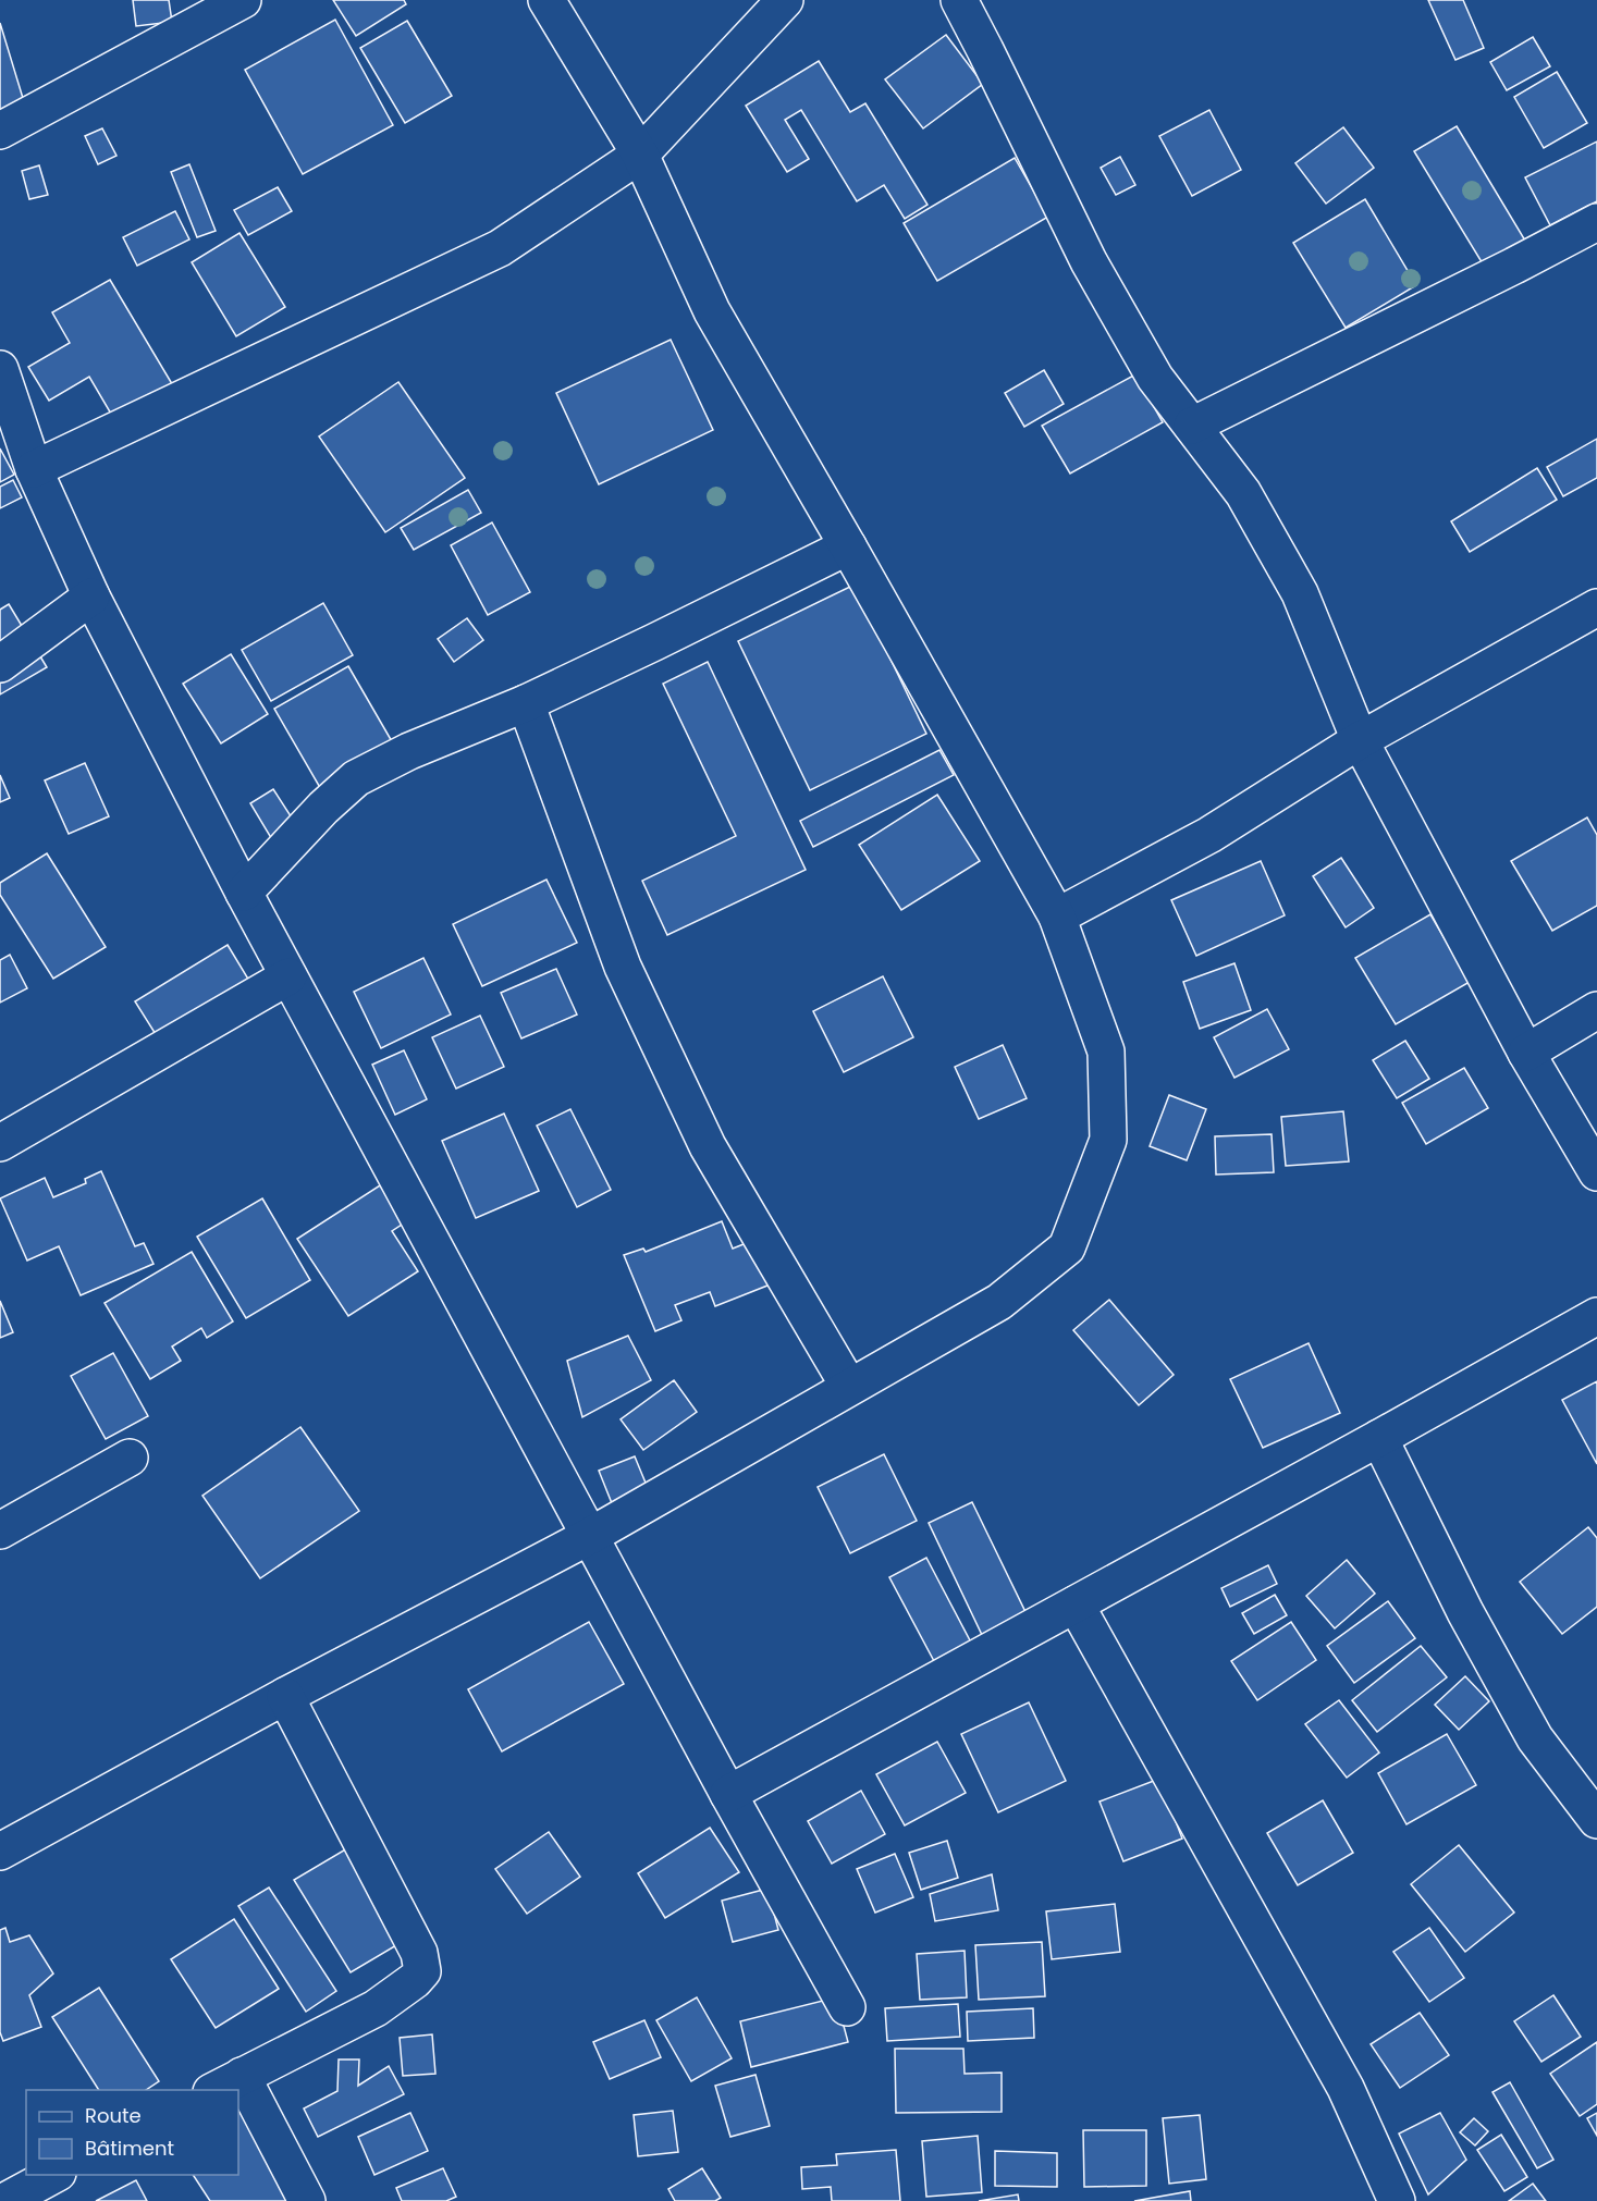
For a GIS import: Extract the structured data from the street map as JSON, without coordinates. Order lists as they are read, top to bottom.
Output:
{
  "legend": ["Route", "Bâtiment"]
}
